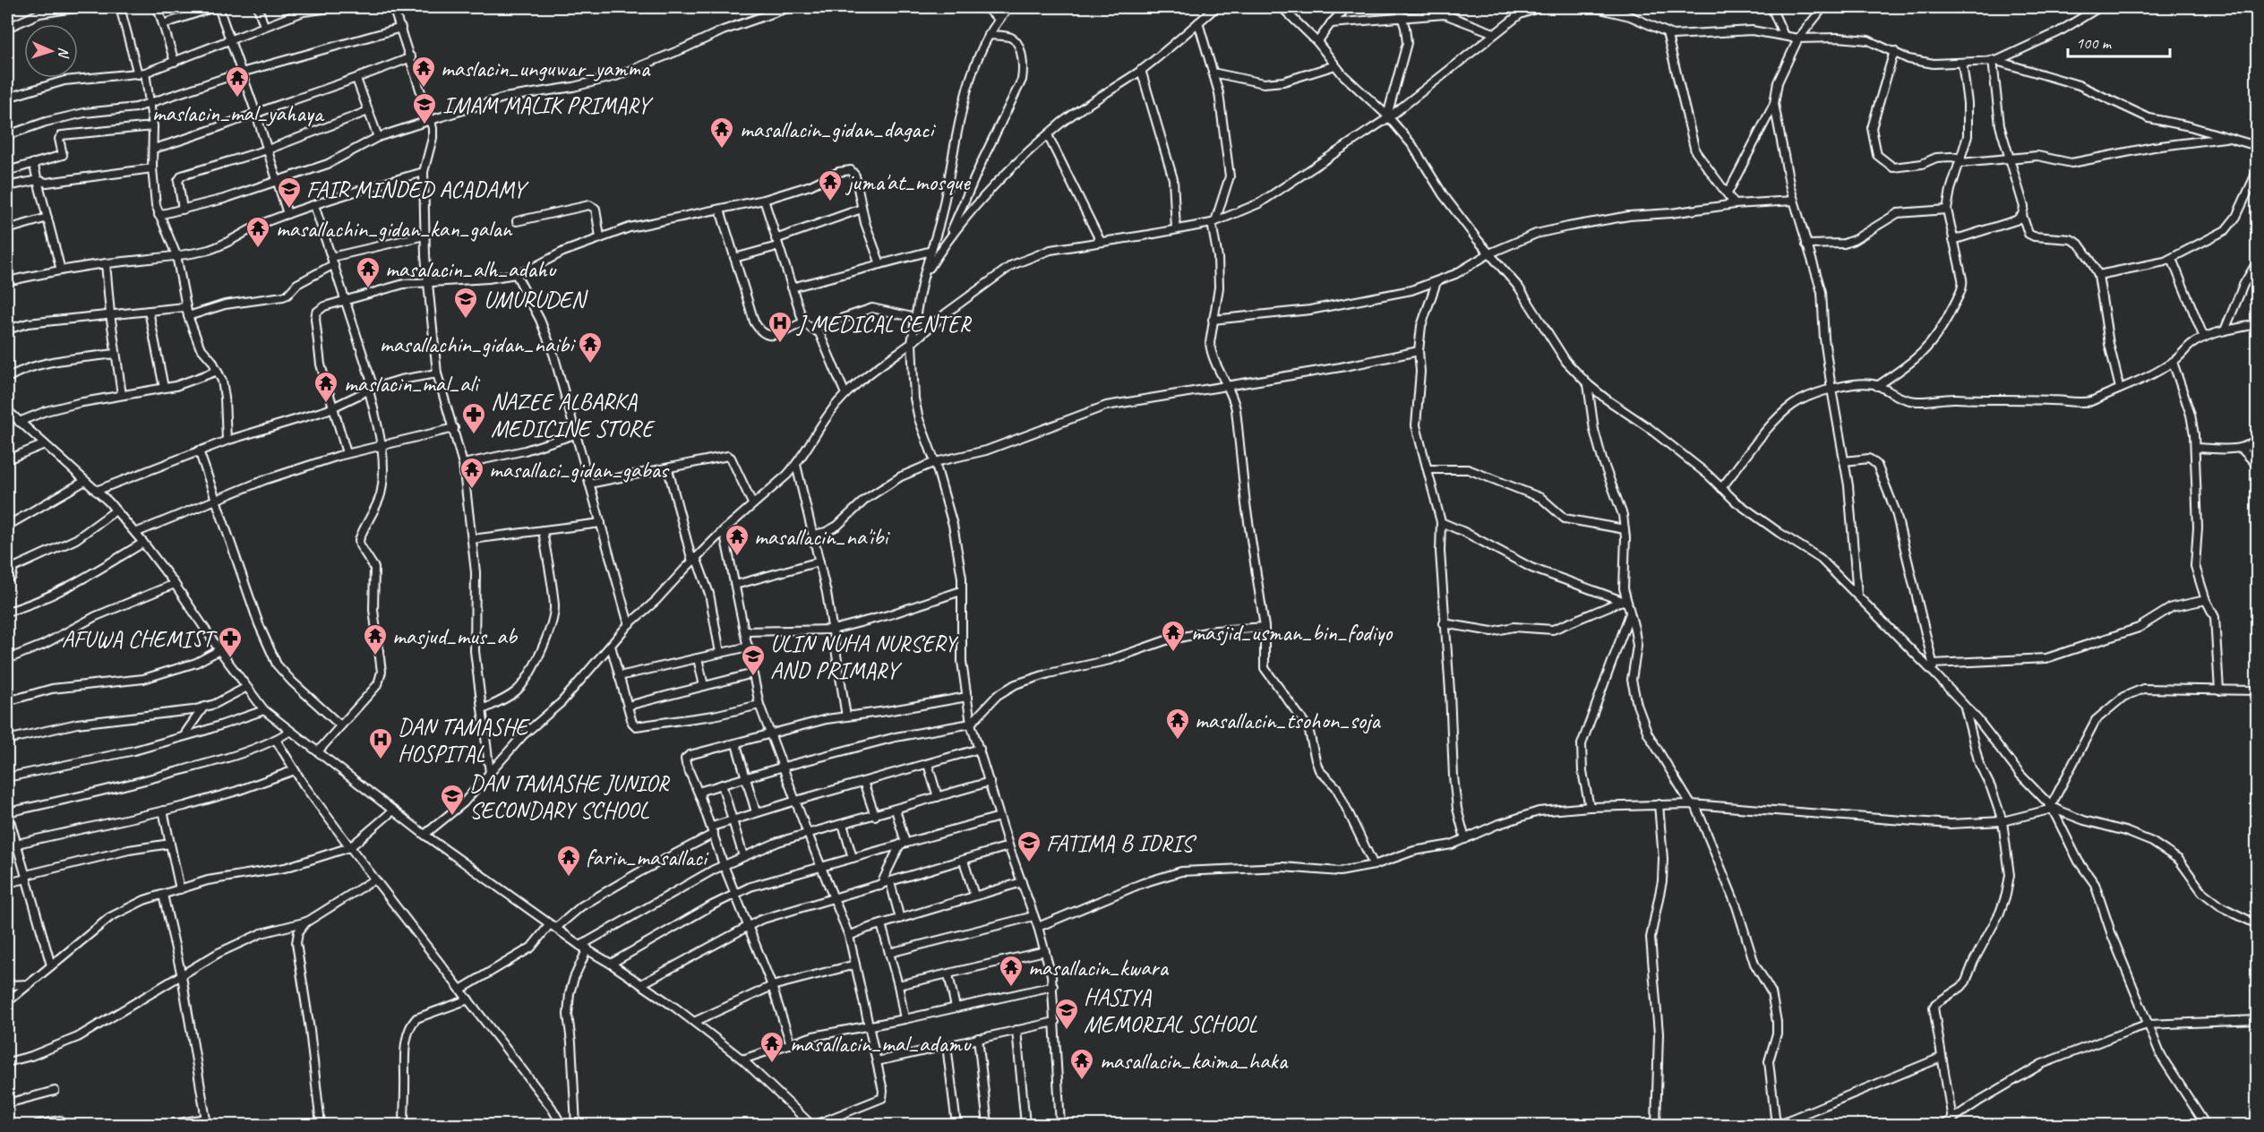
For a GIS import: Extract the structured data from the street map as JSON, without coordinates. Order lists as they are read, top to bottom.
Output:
{
  "places": {
    "temple": [
      "maslacin_unguwar_yamma",
      "maslacin_mal_yahaya",
      "masallacin_gidan_dagaci",
      "juma'at_mosque",
      "masallachin_gidan_kan_galan",
      "masalacin_alh_adahu",
      "masallachin_gidan_naibi",
      "maslacin_mal_ali",
      "masallaci_gidan_gabas",
      "masallacin_na'ibi",
      "masjid_usman_bin_fodiyo",
      "masjud_mus_ab",
      "masallacin_tsohon_soja",
      "farin_masallaci",
      "masallacin_kwara",
      "masallacin_mal_adamu",
      "masallacin_kaima_haka"
    ],
    "school or university": [
      "IMAM MALIK PRIMARY",
      "FAIR MINDED ACADAMY",
      "UMURUDEN",
      "ULIN NUHA NURSERY AND PRIMARY",
      "DAN TAMASHE JUNIOR SECONDARY SCHOOL",
      "FATIMA B IDRIS",
      "HASIYA MEMORIAL SCHOOL"
    ],
    "hospital": ["J MEDICAL CENTER", "DAN TAMASHE HOSPITAL"],
    "pharmacy": ["NAZEE ALBARKA MEDICINE STORE", "AFUWA CHEMIST"]
  },
  "scale_bar": "100 m",
  "north": "right"
}
